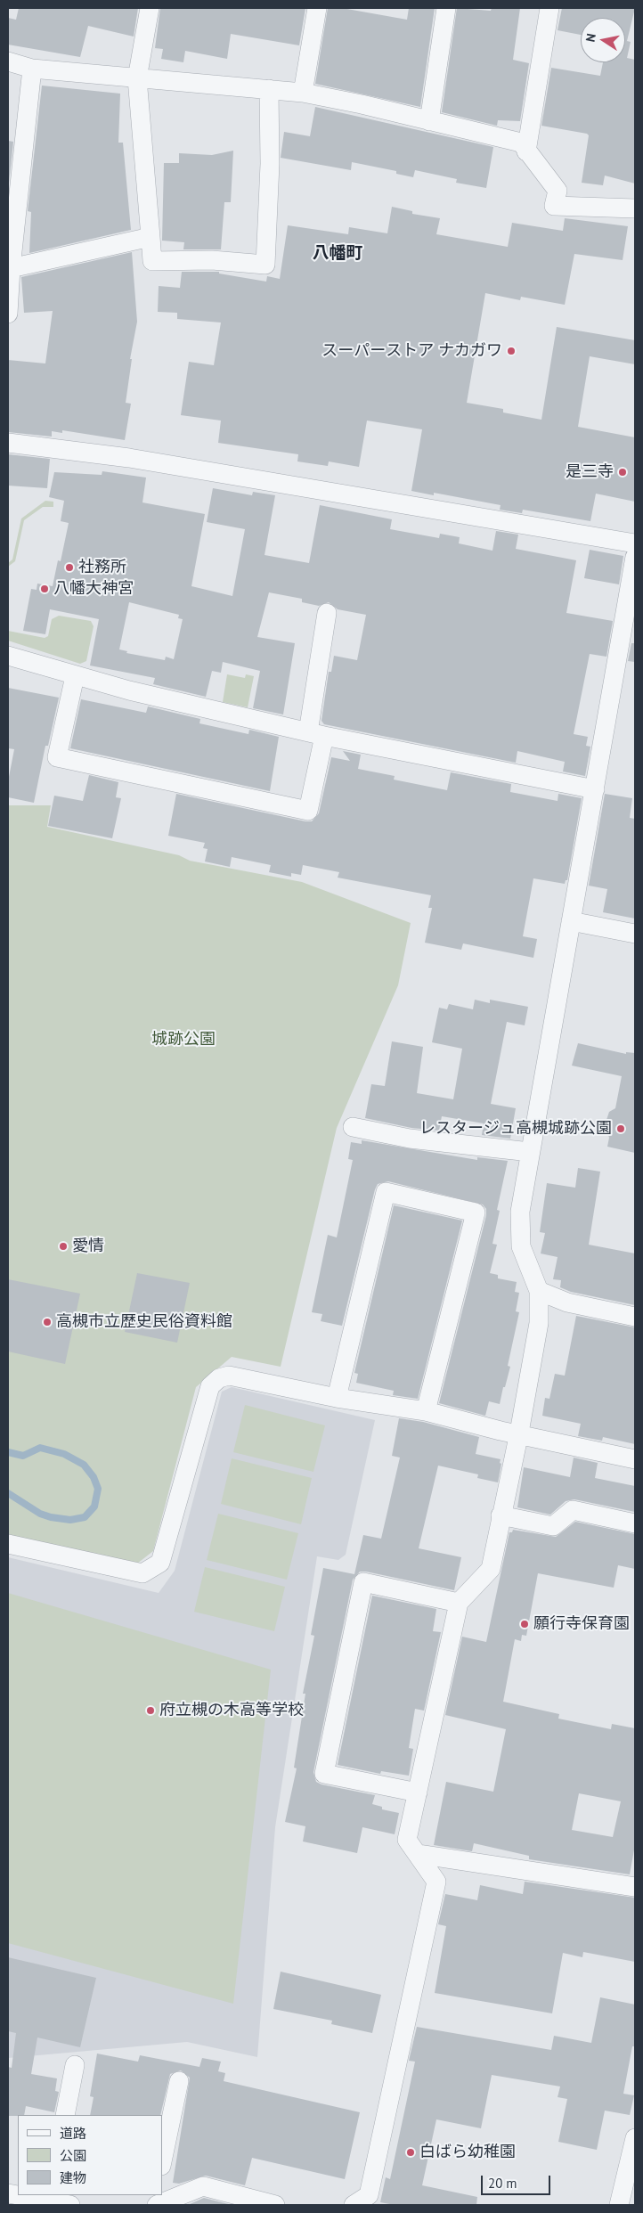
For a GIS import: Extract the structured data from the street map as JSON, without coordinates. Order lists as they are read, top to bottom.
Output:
{
  "districts": ["八幡町"],
  "parks": ["城跡公園"],
  "places": [
    "スーパーストア ナカガワ",
    "是三寺",
    "社務所",
    "八幡大神宮",
    "レスタージュ高槻城跡公園",
    "愛情",
    "高槻市立歴史民俗資料館",
    "願行寺保育園",
    "府立槻の木高等学校",
    "白ばら幼稚園"
  ],
  "legend": ["道路", "公園", "建物"],
  "scale_bar": "20 m",
  "north": "left"
}
